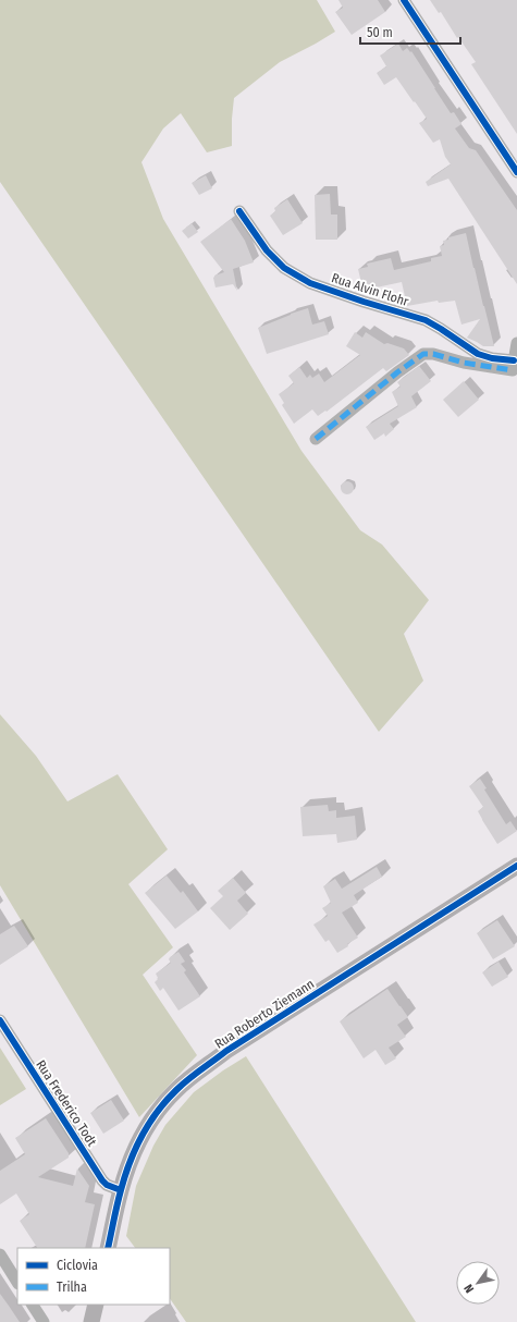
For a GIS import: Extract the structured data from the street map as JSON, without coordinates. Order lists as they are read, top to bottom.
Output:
{
  "streets": {
    "main road": ["Rua Roberto Ziemann"],
    "street": ["Rua Alvin Flohr", "Rua Frederico Todt"]
  },
  "crossings": [
    ["Rua Roberto Ziemann", "Rua Frederico Todt"]
  ],
  "legend": ["Ciclovia", "Trilha"],
  "scale_bar": "50 m",
  "north": "bottom left"
}
